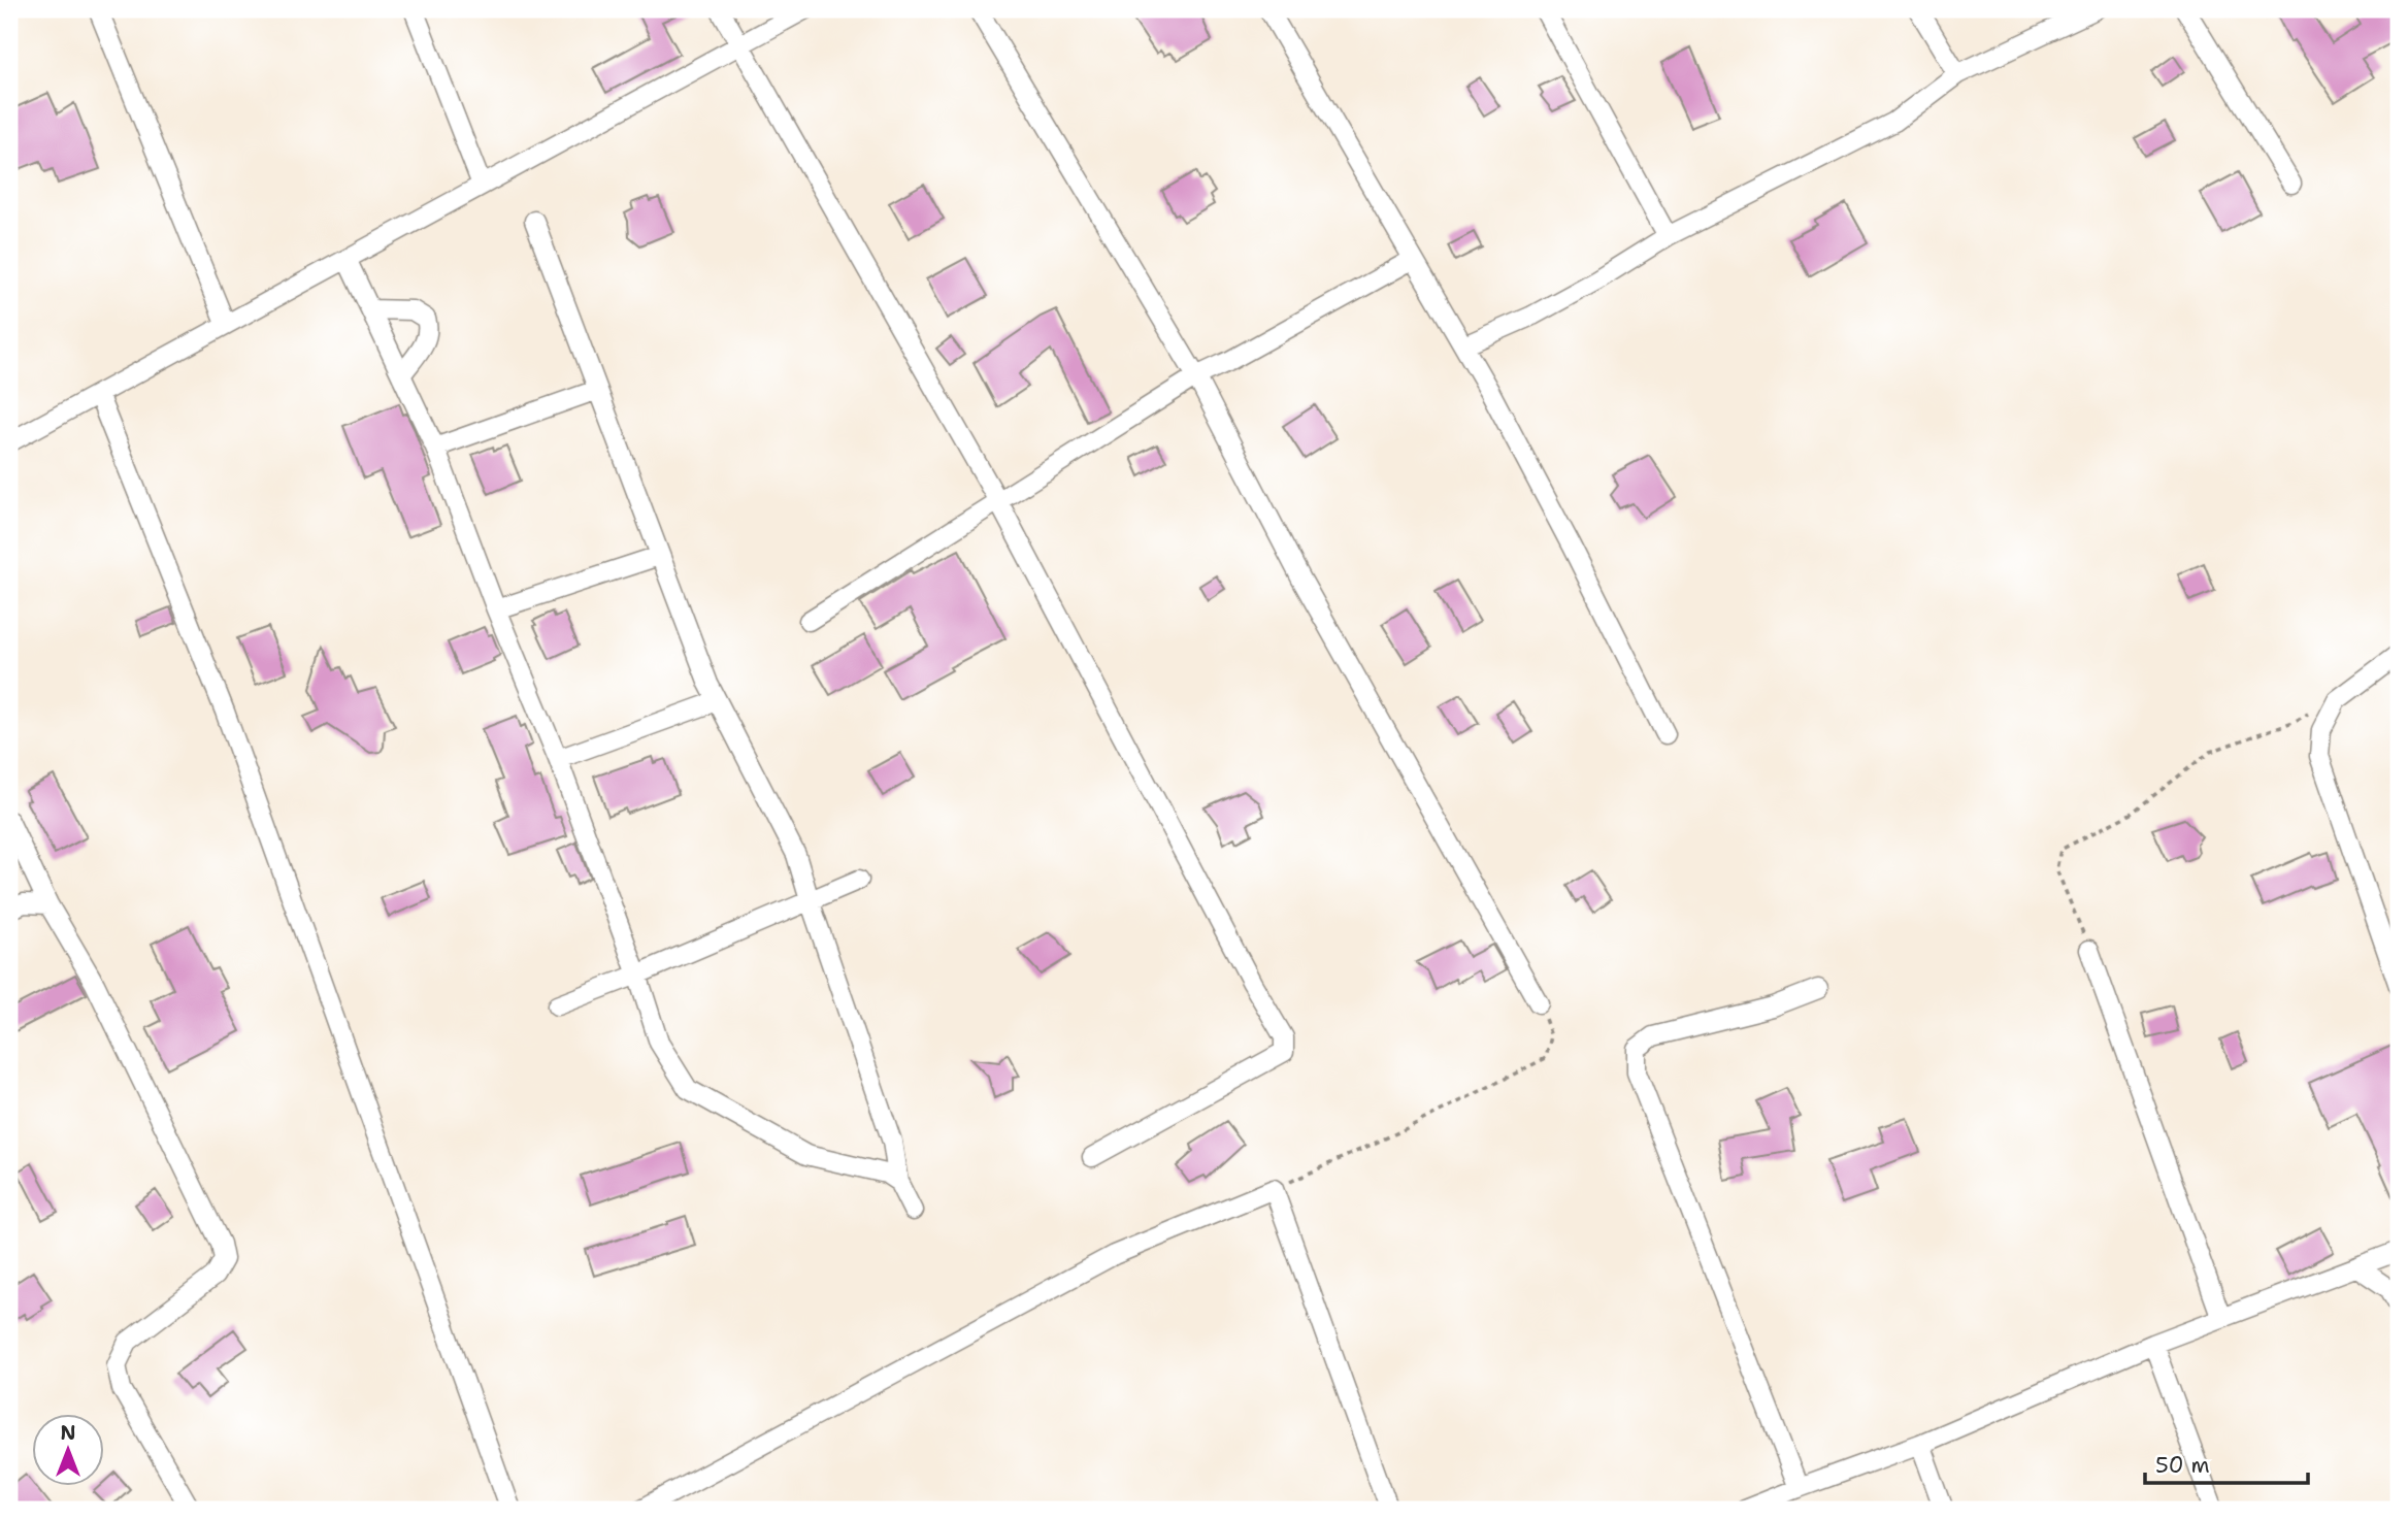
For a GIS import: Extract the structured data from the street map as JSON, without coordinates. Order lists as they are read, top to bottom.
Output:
{
  "scale_bar": "50 m",
  "north": "top"
}
